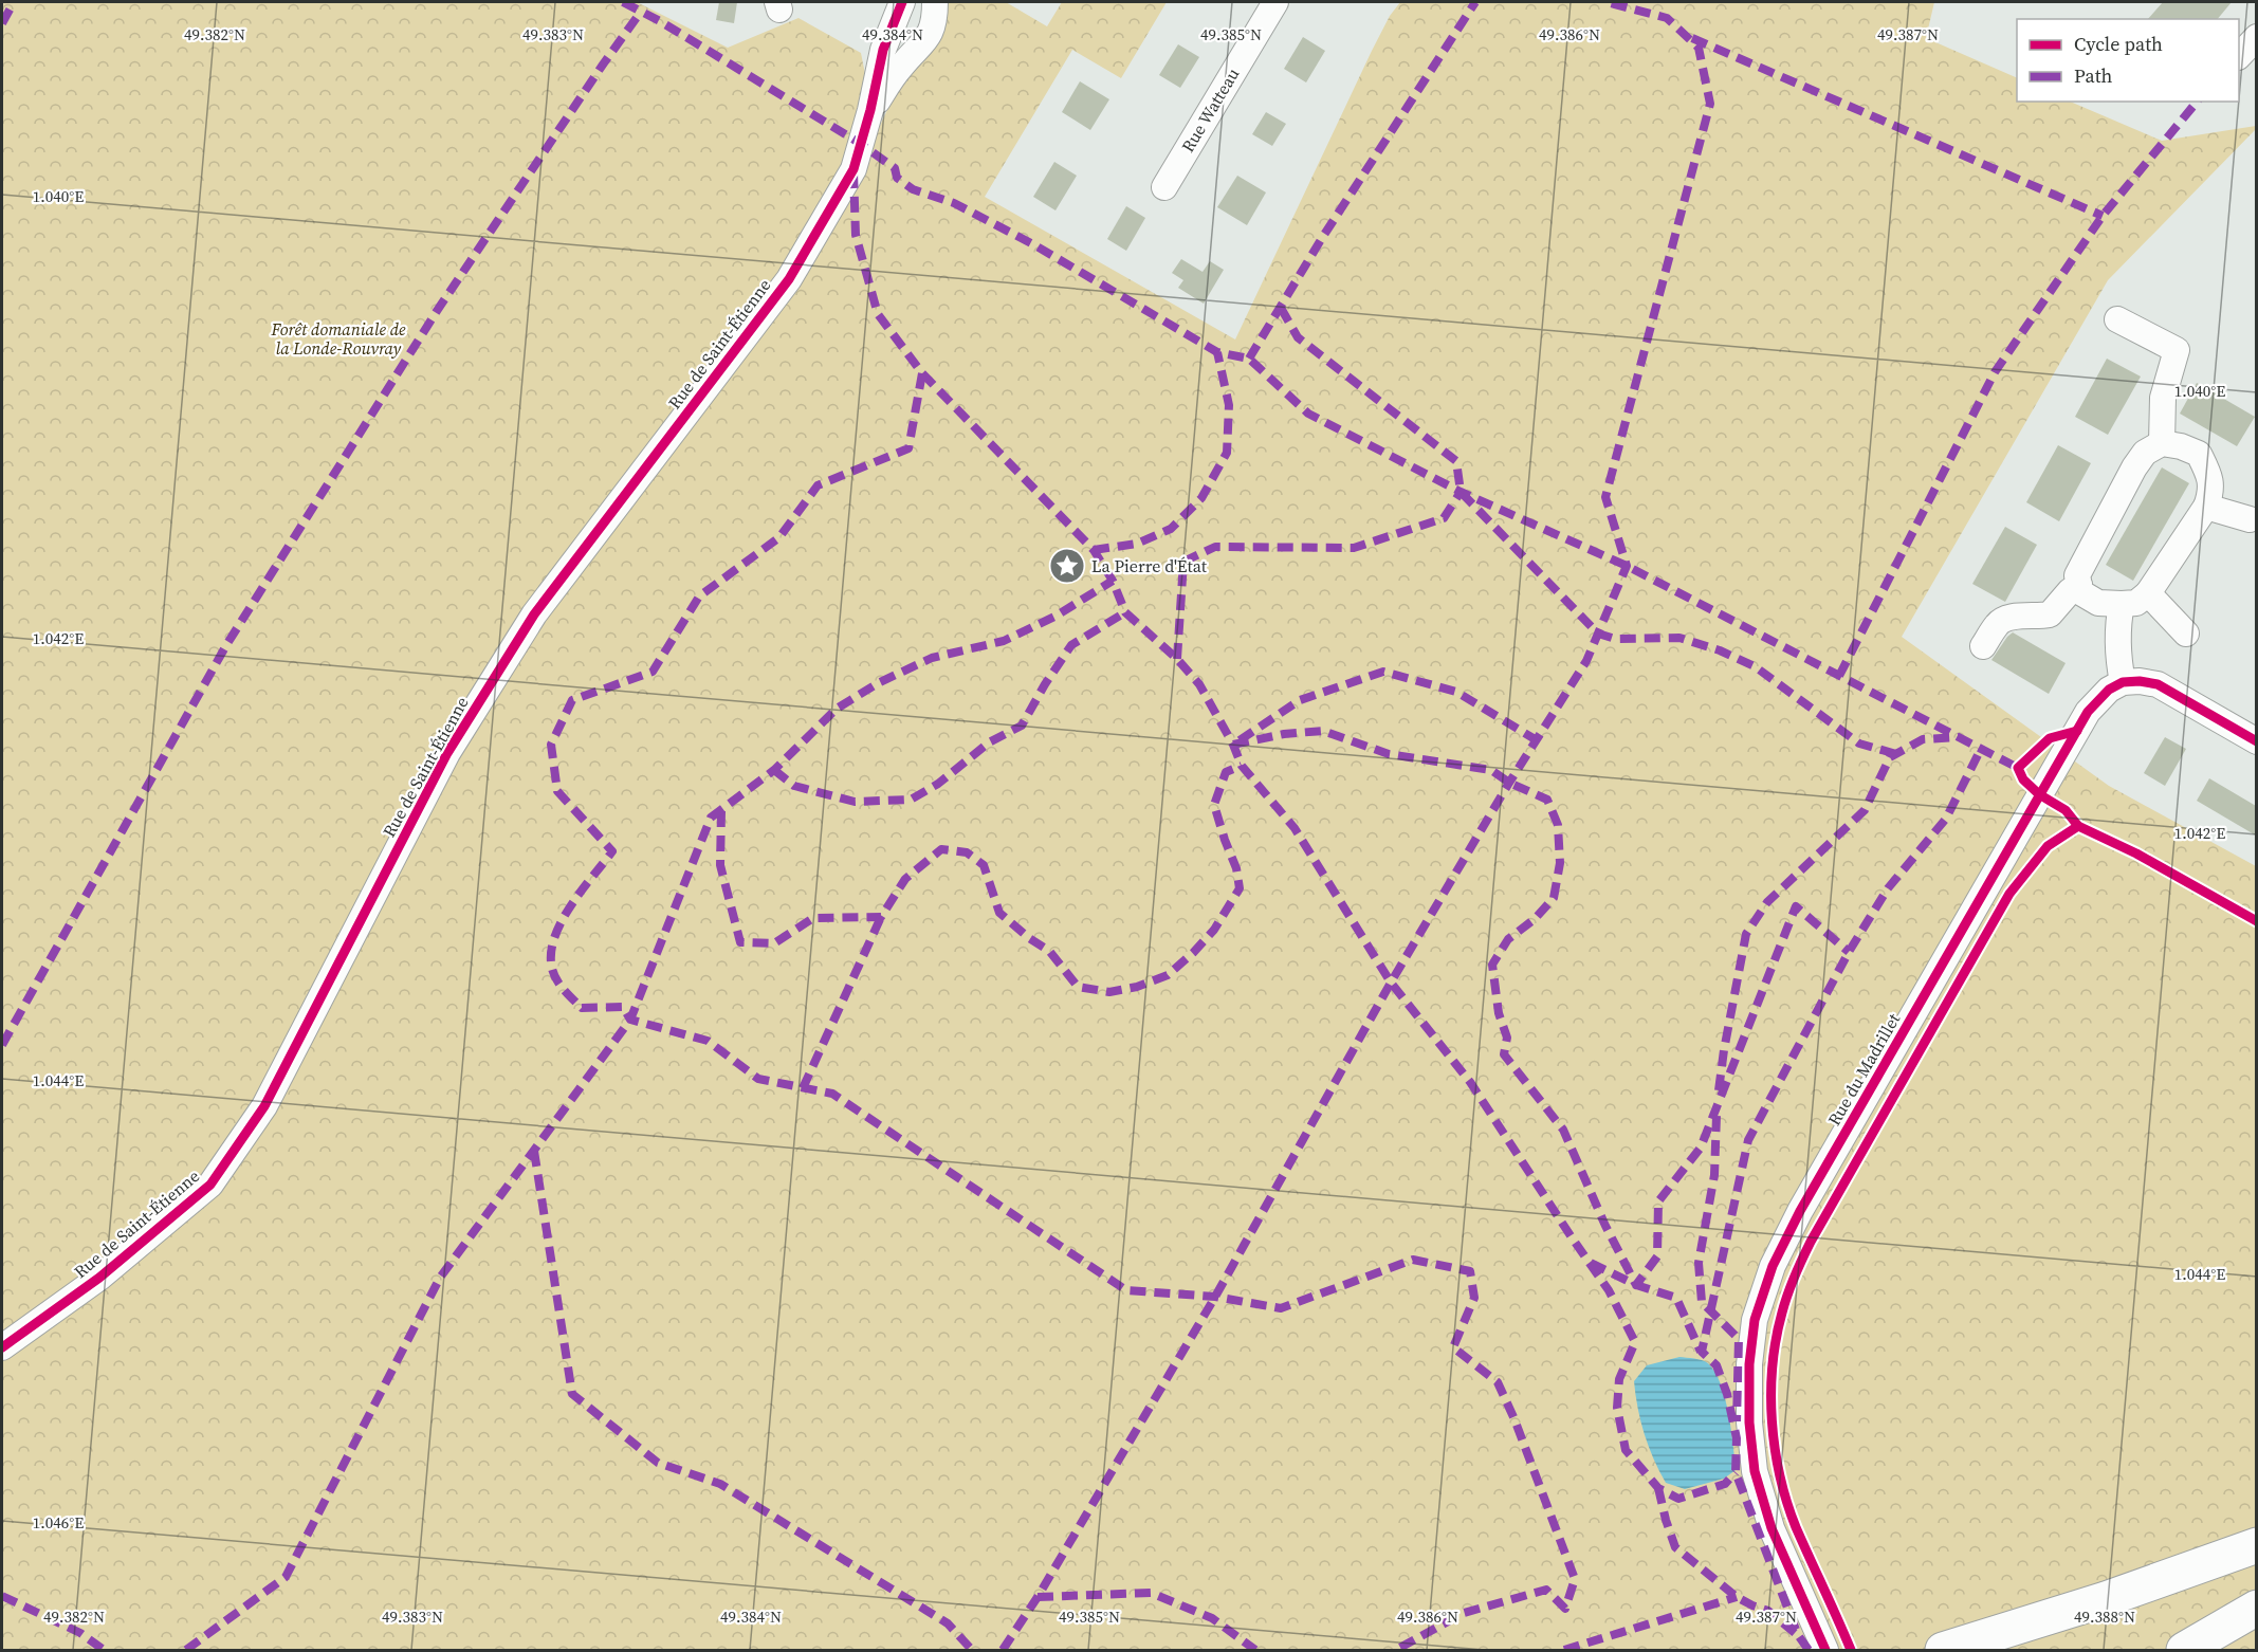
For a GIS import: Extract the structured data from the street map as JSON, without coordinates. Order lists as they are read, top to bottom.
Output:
{
  "streets": {
    "street": ["Rue Watteau", "Rue de Saint-Étienne", "Rue du Madrillet"]
  },
  "parks": ["Forêt domaniale de la Londe-Rouvray"],
  "places": {
    "place": ["La Pierre d'État"]
  },
  "legend": ["Cycle path", "Path"],
  "coordinates": [
    "49.382°N",
    "49.383°N",
    "49.384°N",
    "49.385°N",
    "49.386°N",
    "49.387°N",
    "1.040°E",
    "1.042°E",
    "1.044°E",
    "1.046°E",
    "49.388°N"
  ]
}
